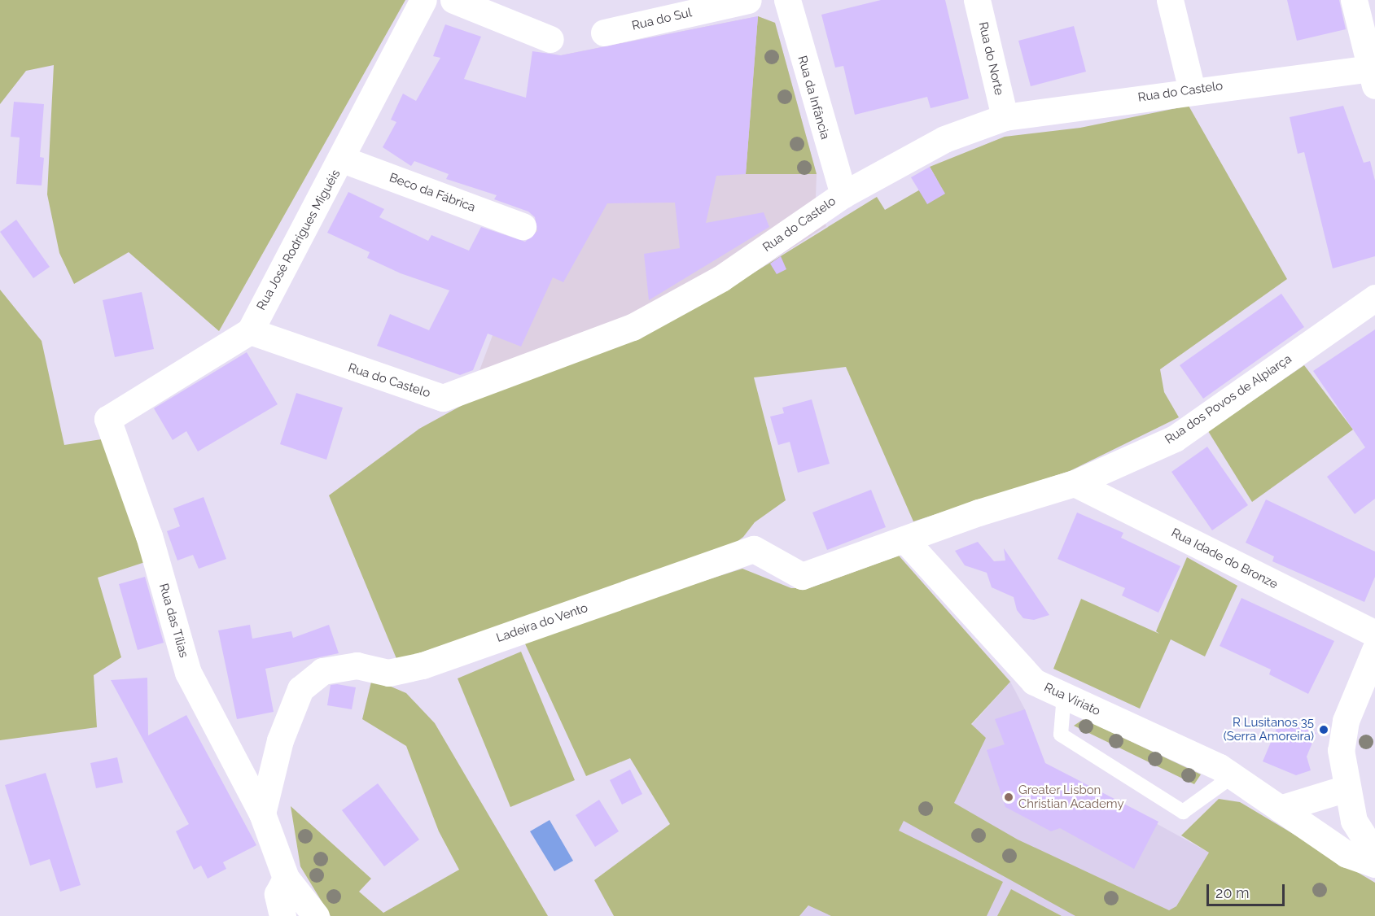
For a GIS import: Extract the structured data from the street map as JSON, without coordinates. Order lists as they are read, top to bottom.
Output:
{
  "streets": {
    "street": [
      "Rua do Sul",
      "Rua do Norte",
      "Rua do Castelo",
      "Rua da Infância",
      "Beco da Fábrica",
      "Rua José Rodrigues Miguéis",
      "Rua dos Povos de Alpiarça",
      "Rua Idade do Bronze",
      "Rua das Tílias",
      "Ladeira do Vento",
      "Rua Viriato"
    ]
  },
  "crossings": [
    ["Rua do Norte", "Rua do Castelo"],
    ["Rua do Castelo", "Rua da Infância"],
    ["Rua do Castelo", "Rua José Rodrigues Miguéis"],
    ["Rua do Castelo", "Rua das Tílias"],
    ["Beco da Fábrica", "Rua José Rodrigues Miguéis"],
    ["Rua José Rodrigues Miguéis", "Rua das Tílias"],
    ["Rua dos Povos de Alpiarça", "Rua Idade do Bronze"],
    ["Rua dos Povos de Alpiarça", "Ladeira do Vento"],
    ["Rua dos Povos de Alpiarça", "Rua Viriato"],
    ["Rua das Tílias", "Ladeira do Vento"],
    ["Ladeira do Vento", "Rua Viriato"]
  ],
  "places": ["R Lusitanos 35 (Serra Amoreira)", "Greater Lisbon Christian Academy"],
  "scale_bar": "20 m"
}
